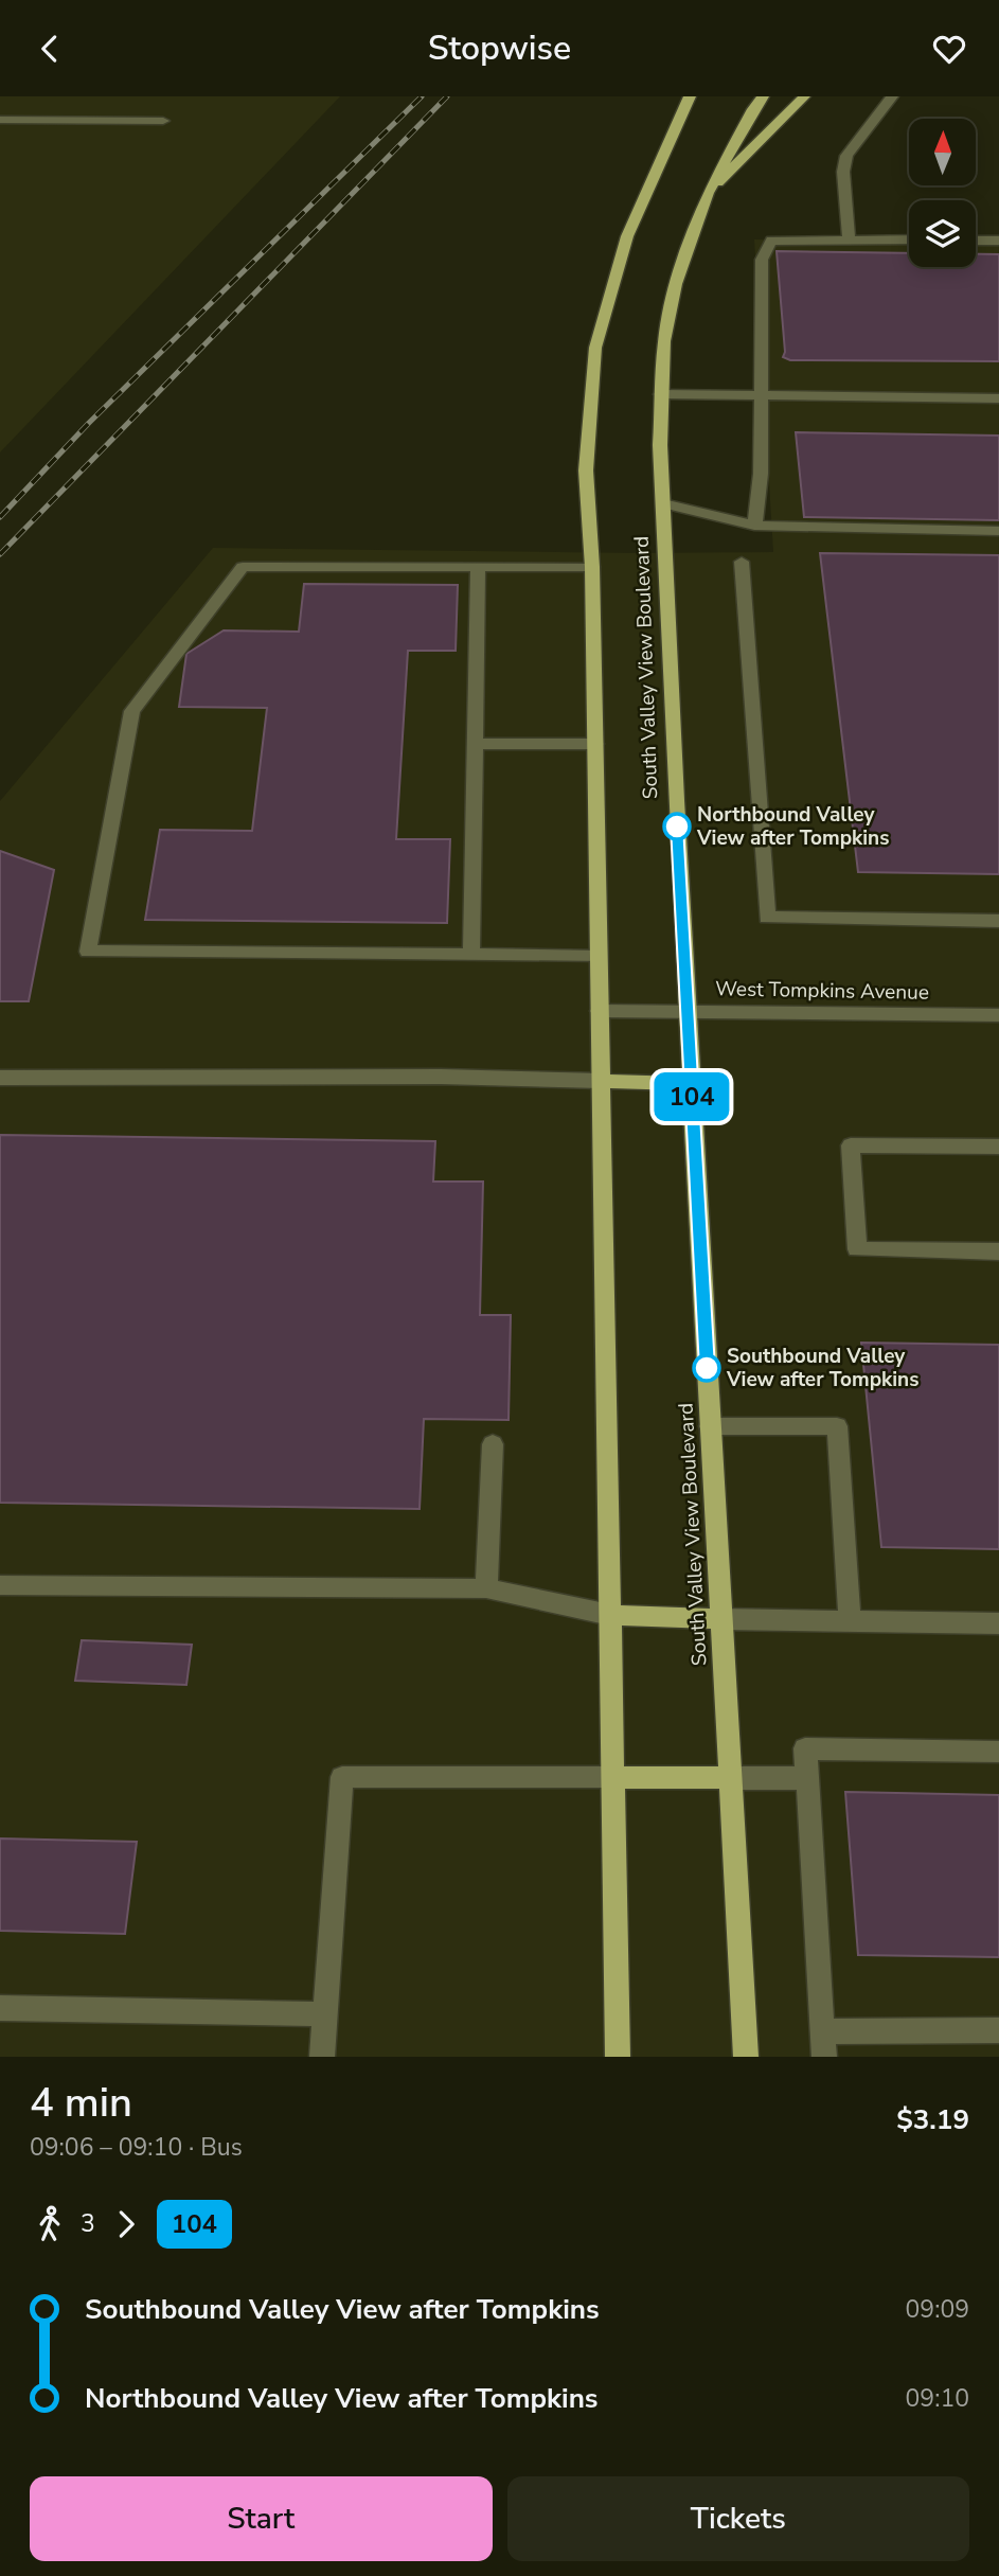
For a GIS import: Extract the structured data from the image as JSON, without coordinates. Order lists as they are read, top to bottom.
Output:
{
  "streets": {
    "main road": ["South Valley View Boulevard"],
    "street": ["West Tompkins Avenue"]
  },
  "crossings": [
    ["South Valley View Boulevard", "West Tompkins Avenue"]
  ],
  "places": ["Northbound Valley View after Tompkins", "Southbound Valley View after Tompkins"],
  "lines": ["bus line 104"],
  "north": "top",
  "page": {
    "header": "Stopwise",
    "on_map": "104",
    "heading": ["4 min", "09:06 – 09:10 · Bus", "$3.19"],
    "legs": ["3", "104"],
    "list": [
      {
        "name": "Southbound Valley View after Tompkins",
        "value": "09:09"
      },
      {
        "name": "Northbound Valley View after Tompkins",
        "value": "09:10"
      }
    ],
    "buttons": ["Start", "Tickets"]
  }
}
